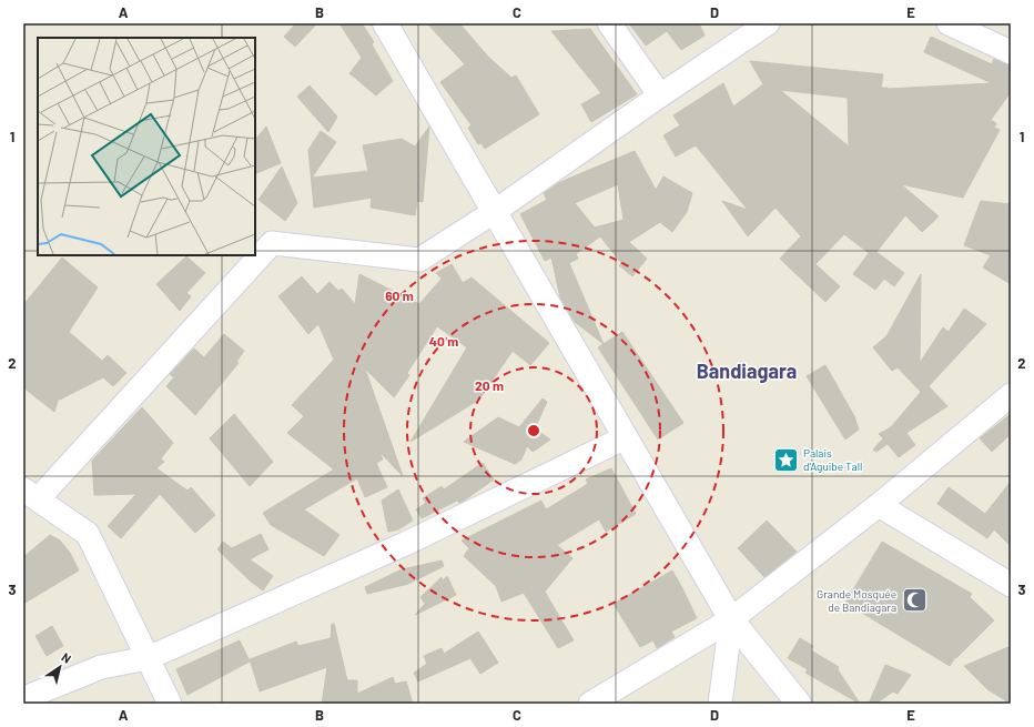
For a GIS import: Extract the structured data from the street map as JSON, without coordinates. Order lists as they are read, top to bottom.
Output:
{
  "districts": ["Bandiagara"],
  "places": {
    "place": ["Palais d'Aguibe Tall"],
    "mosque": ["Grande Mosquée de Bandiagara"]
  },
  "north": "top right",
  "grid": {
    "columns": [
      "A",
      "B",
      "C",
      "D",
      "E"
    ],
    "rows": ["1", "2", "3"]
  },
  "rings": ["60 m", "40 m", "20 m"]
}
